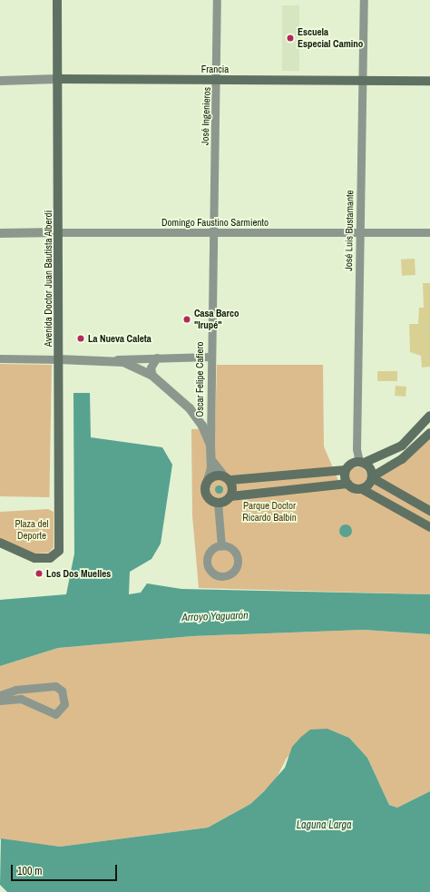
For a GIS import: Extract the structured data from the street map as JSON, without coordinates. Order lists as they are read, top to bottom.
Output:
{
  "streets": {
    "main road": ["Francia", "Avenida Doctor Juan Bautista Alberdi"],
    "street": [
      "José Ingenieros",
      "Domingo Faustino Sarmiento",
      "José Luis Bustamante",
      "Oscar Felipe Cafiero"
    ]
  },
  "crossings": [
    ["Francia", "José Ingenieros"],
    ["Francia", "José Luis Bustamante"],
    ["Francia", "Avenida Doctor Juan Bautista Alberdi"],
    ["José Ingenieros", "Domingo Faustino Sarmiento"],
    ["José Ingenieros", "Oscar Felipe Cafiero"],
    ["Domingo Faustino Sarmiento", "José Luis Bustamante"],
    ["Domingo Faustino Sarmiento", "Avenida Doctor Juan Bautista Alberdi"],
    ["Domingo Faustino Sarmiento", "Oscar Felipe Cafiero"]
  ],
  "water": ["Arroyo Yaguarón", "Laguna Larga"],
  "parks": ["Parque Doctor Ricardo Balbín", "Plaza del Deporte"],
  "places": [
    "Escuela Especial Camino",
    "Casa Barco \"Irupé\"",
    "La Nueva Caleta",
    "Los Dos Muelles"
  ],
  "scale_bar": "100 m"
}
